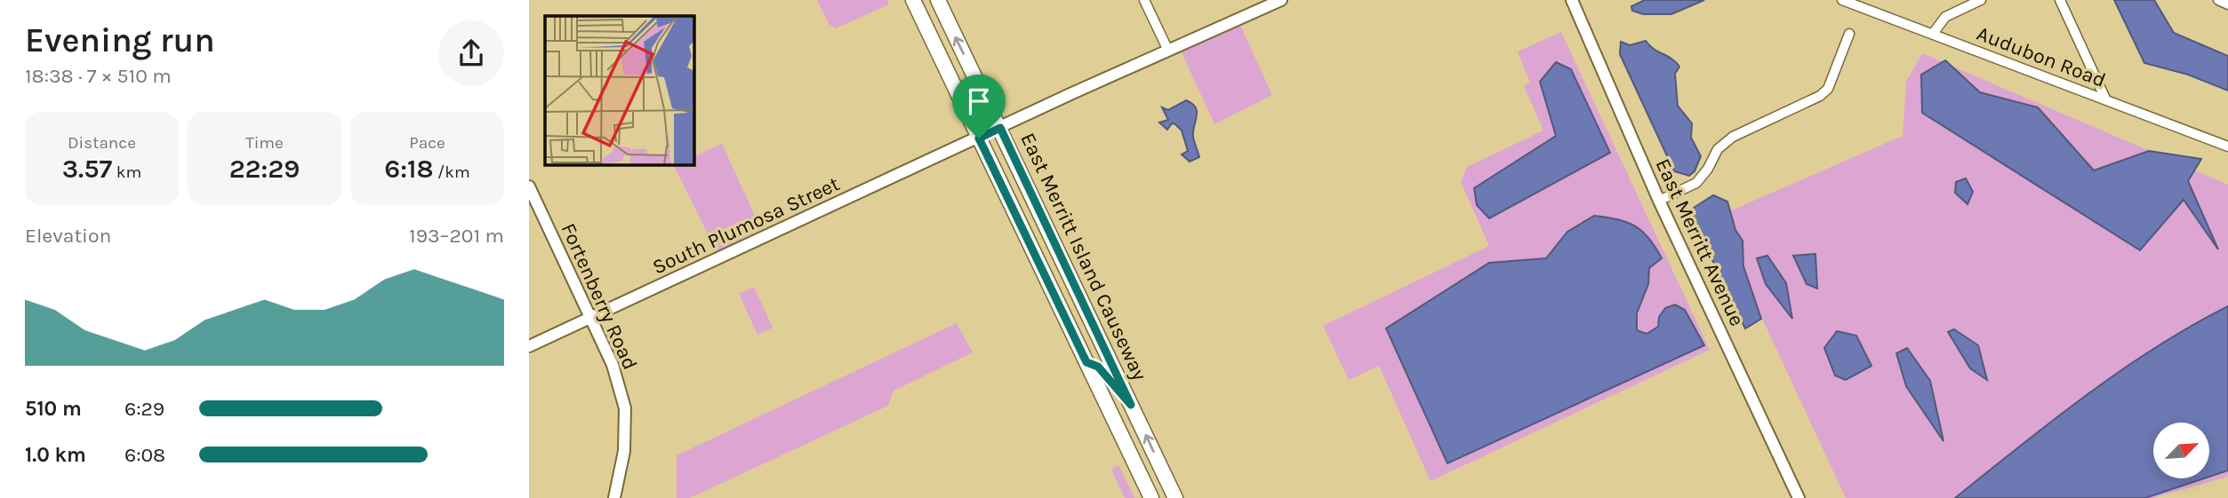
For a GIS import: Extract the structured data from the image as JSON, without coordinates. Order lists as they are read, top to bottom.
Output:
{
  "streets": {
    "main road": ["East Merritt Island Causeway"],
    "street": [
      "Audubon Road",
      "South Plumosa Street",
      "East Merritt Avenue",
      "Fortenberry Road"
    ]
  },
  "crossings": [
    ["South Plumosa Street", "East Merritt Island Causeway"],
    ["South Plumosa Street", "Fortenberry Road"]
  ],
  "north": "top right",
  "page": {
    "heading": ["Evening run", "18:38 · 7 × 510 m"],
    "stats": [
      ["Distance", "3.57 km"],
      ["Time", "22:29"],
      ["Pace", "6:18 /km"]
    ],
    "chart": ["Elevation", "193–201 m"],
    "list": [
      {
        "name": "510 m",
        "note": "6:29"
      },
      {
        "name": "1.0 km",
        "note": "6:08"
      }
    ]
  }
}
